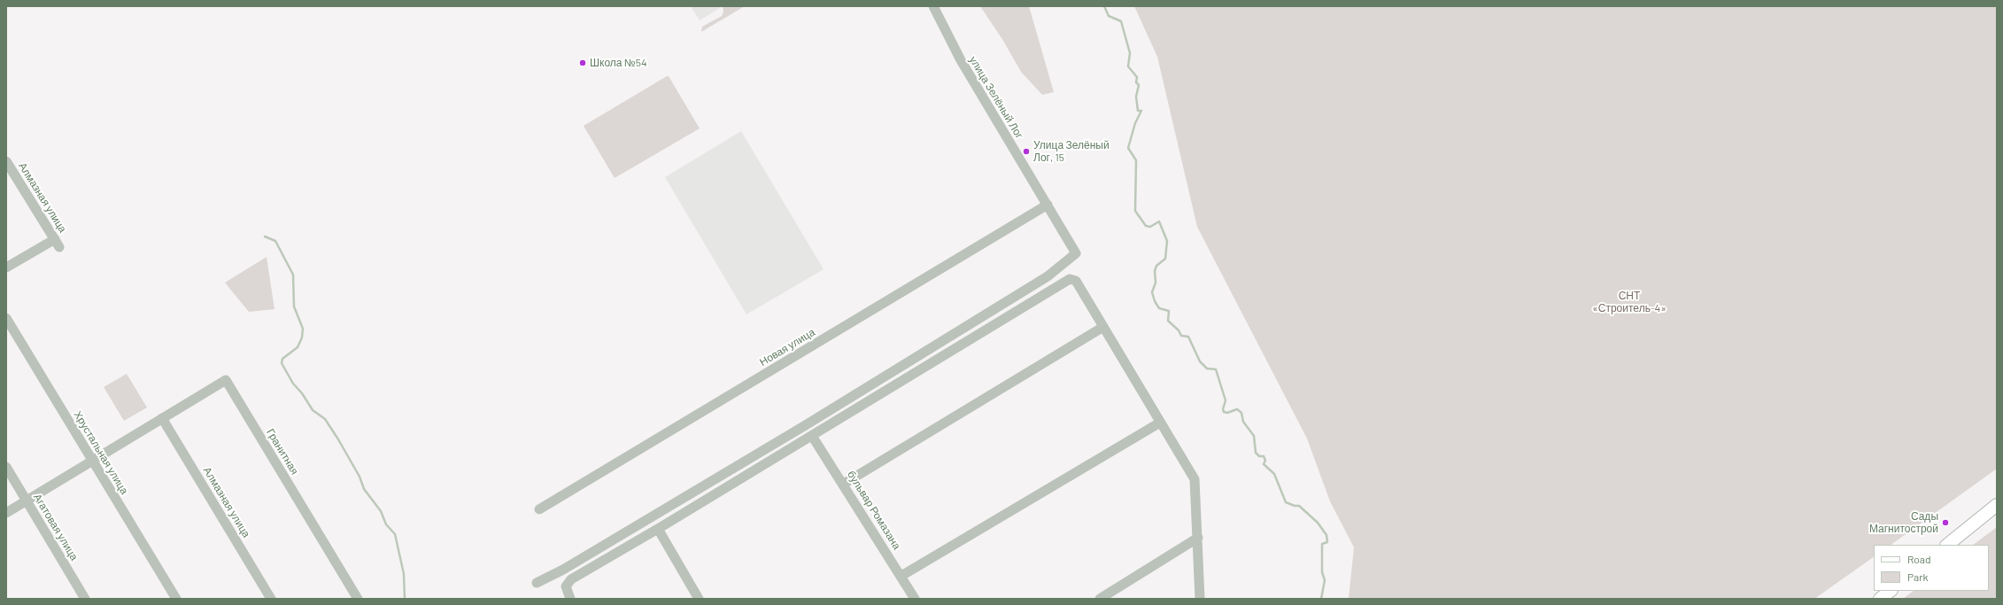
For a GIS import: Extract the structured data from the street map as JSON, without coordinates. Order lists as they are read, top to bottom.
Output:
{
  "streets": {
    "street": [
      "улица Зелёный Лог",
      "Алмазная улица",
      "Новая улица",
      "Гранитная",
      "Хрустальная улица",
      "бульвар Ромазана",
      "Агатовая улица"
    ]
  },
  "crossings": [
    ["улица Зелёный Лог", "Новая улица"],
    ["Алмазная улица", "Гранитная"]
  ],
  "parks": ["СНТ «Строитель-4»"],
  "places": ["Школа №54", "Улица Зелёный Лог, 15", "Сады Магнитострой"],
  "legend": ["Road", "Park"]
}
